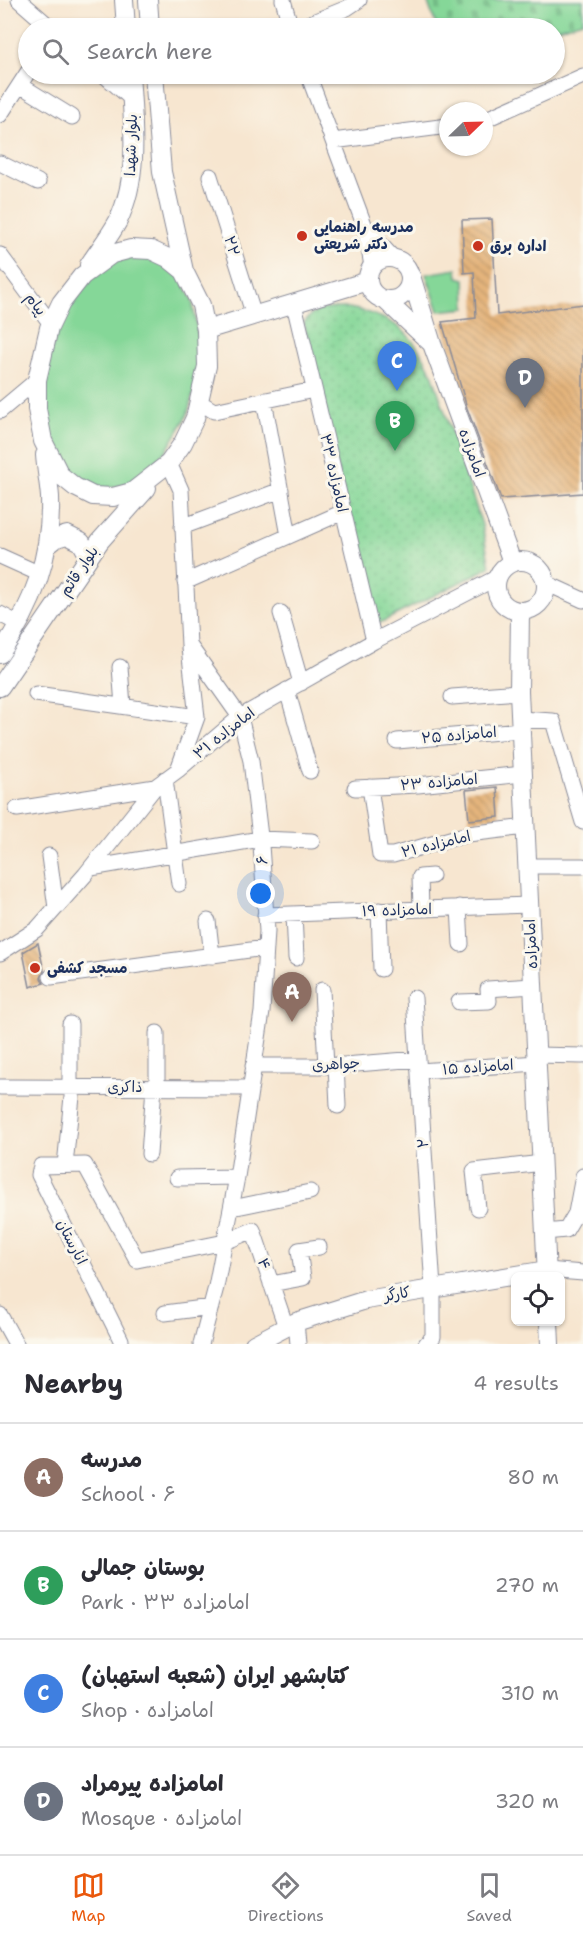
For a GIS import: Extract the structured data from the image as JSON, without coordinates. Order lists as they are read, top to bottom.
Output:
{
  "streets": {
    "main road": [
      "بلوار شهدا",
      "امامزاده",
      "بلوار قائم",
      "کارگر"
    ],
    "street": [
      "۲۲",
      "پیام",
      "امامزاده ۳۳",
      "امامزاده ۳۱",
      "امامزاده ۲۵",
      "امامزاده ۲۳",
      "امامزاده ۲۱",
      "۶",
      "امامزاده ۱۹",
      "جواهری",
      "امامزاده ۱۵",
      "ذاکری",
      "۲",
      "انارستان",
      "۴"
    ]
  },
  "crossings": [
    ["بلوار شهدا", "پیام"],
    ["بلوار شهدا", "بلوار قائم"],
    ["پیام", "بلوار قائم"],
    ["امامزاده", "امامزاده ۳۱"],
    ["امامزاده", "امامزاده ۲۵"],
    ["امامزاده", "امامزاده ۲۳"],
    ["امامزاده", "امامزاده ۲۱"],
    ["امامزاده", "امامزاده ۱۹"],
    ["امامزاده", "امامزاده ۱۵"],
    ["امامزاده ۳۳", "امامزاده ۳۱"],
    ["امامزاده ۳۱", "۶"],
    ["امامزاده ۲۳", "امامزاده ۲۱"],
    ["۶", "امامزاده ۱۹"],
    ["۶", "جواهری"],
    ["۶", "ذاکری"],
    ["۶", "۴"],
    ["جواهری", "امامزاده ۱۵"],
    ["جواهری", "۲"],
    ["امامزاده ۱۵", "۲"],
    ["۲", "کارگر"],
    ["۴", "کارگر"]
  ],
  "places": ["مدرسه راهنمایی دکتر شریعتی", "اداره برق", "مسجد کشفی"],
  "north": "top right",
  "page": {
    "search": "Search here",
    "pins": [
      "C",
      "D",
      "B",
      "A"
    ],
    "heading": ["Nearby", "4 results"],
    "list": [
      {
        "mark": "A",
        "name": "مدرسه",
        "note": "School · ۶",
        "value": "80 m"
      },
      {
        "mark": "B",
        "name": "بوستان جمالی",
        "note": "Park · امامزاده ۳۳",
        "value": "270 m"
      },
      {
        "mark": "C",
        "name": "کتابشهر ایران (شعبه استهبان)",
        "note": "Shop · امامزاده",
        "value": "310 m"
      },
      {
        "mark": "D",
        "name": "امامزاده پیرمراد",
        "note": "Mosque · امامزاده",
        "value": "320 m"
      }
    ],
    "nav": ["Map", "Directions", "Saved"]
  }
}
